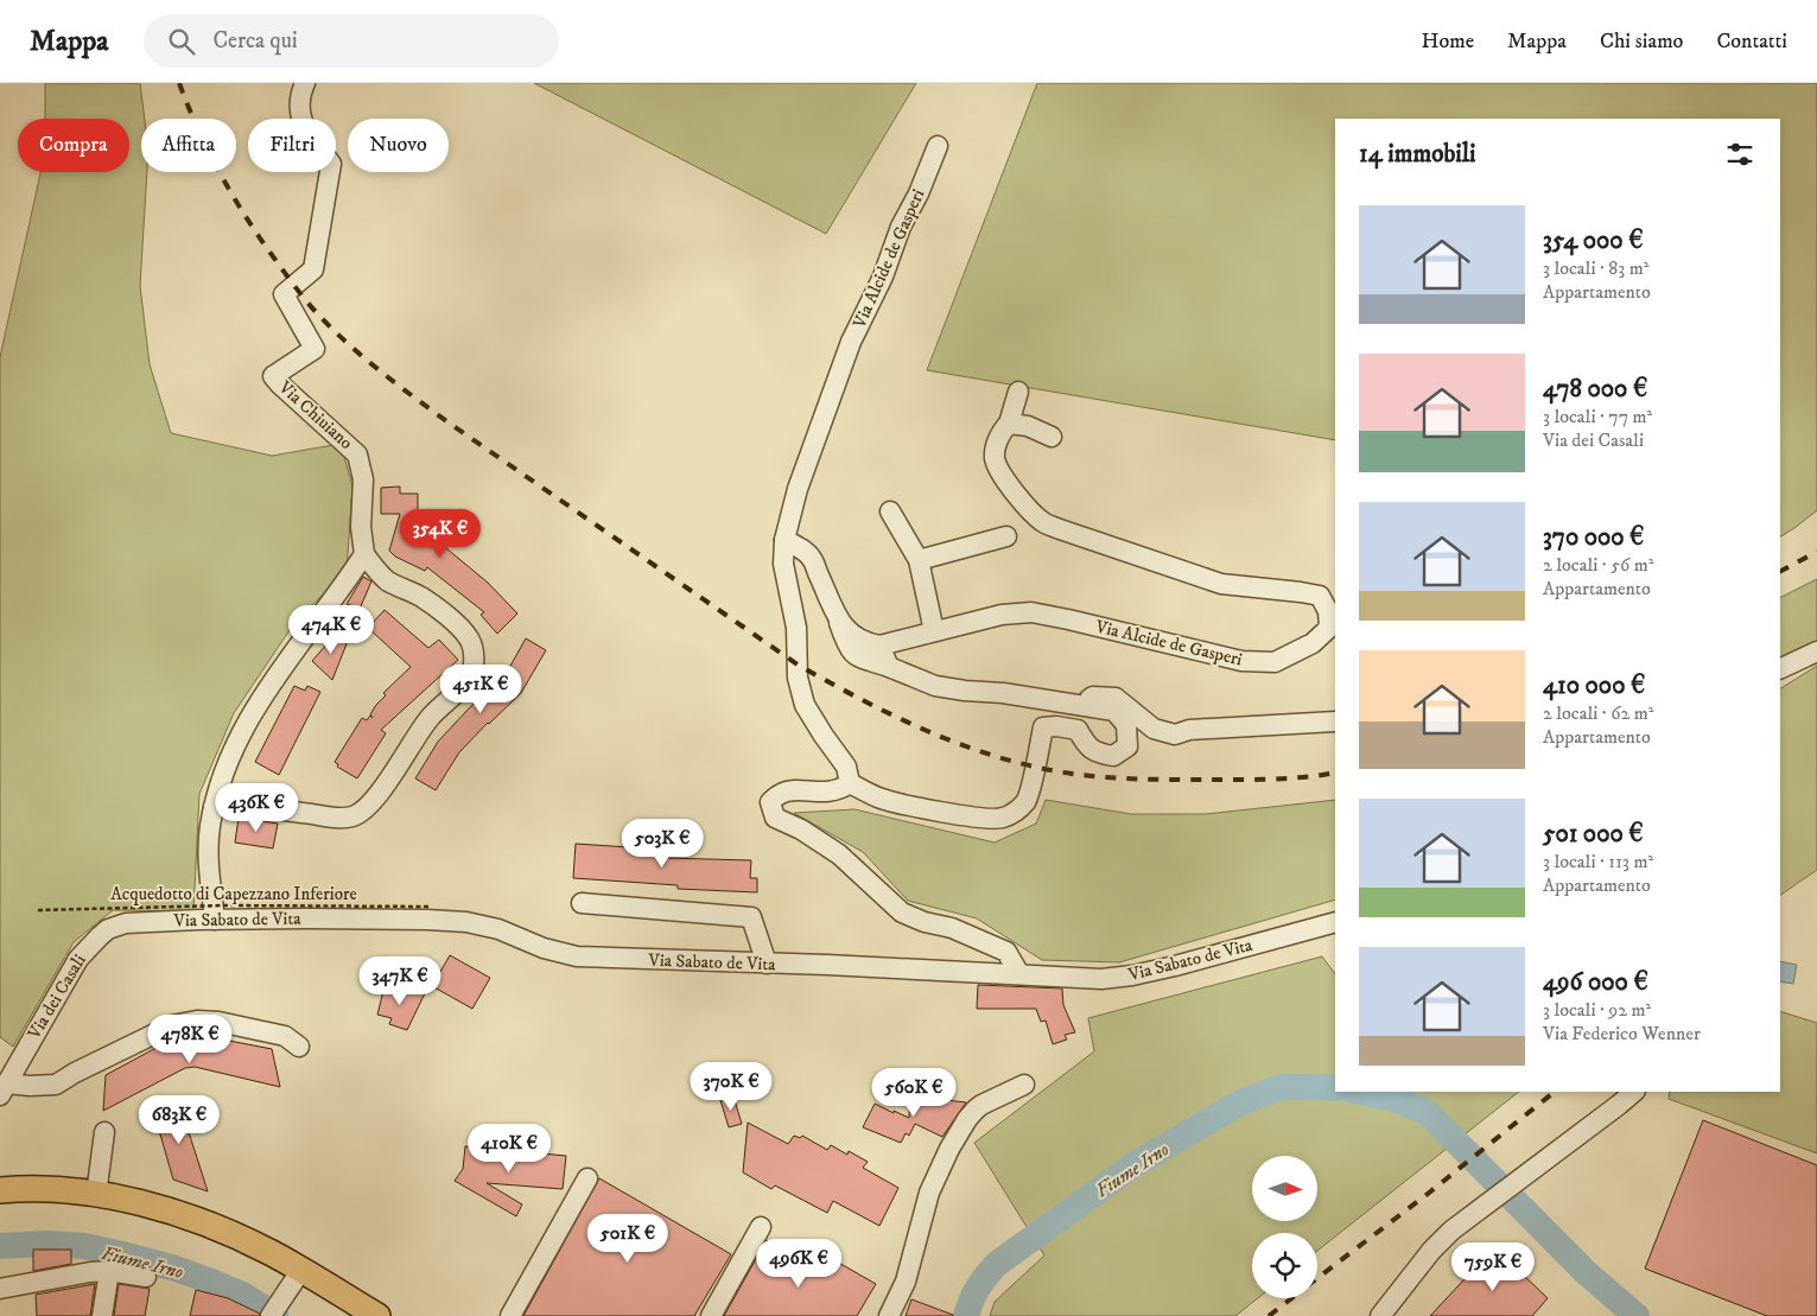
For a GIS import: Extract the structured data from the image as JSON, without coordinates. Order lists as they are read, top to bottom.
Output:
{
  "streets": {
    "street": [
      "Via Alcide de Gasperi",
      "Via Chiuiano",
      "Via Sabato de Vita",
      "Via dei Casali"
    ],
    "path": ["Acquedotto di Capezzano Inferiore"]
  },
  "crossings": [
    ["Via Sabato de Vita", "Via dei Casali"]
  ],
  "water": ["Fiume Irno"],
  "north": "right",
  "page": {
    "header": "Mappa",
    "search": "Cerca qui",
    "nav": [
      "Home",
      "Mappa",
      "Chi siamo",
      "Contatti"
    ],
    "chip": [
      "Compra",
      "Affitta",
      "Filtri",
      "Nuovo"
    ],
    "heading": "14 immobili",
    "list": [
      {
        "name": "354 000 €",
        "note": "3 locali · 83 m² · Appartamento"
      },
      {
        "name": "478 000 €",
        "note": "3 locali · 77 m² · Via dei Casali"
      },
      {
        "name": "370 000 €",
        "note": "2 locali · 56 m² · Appartamento"
      },
      {
        "name": "410 000 €",
        "note": "2 locali · 62 m² · Appartamento"
      },
      {
        "name": "501 000 €",
        "note": "3 locali · 113 m² · Appartamento"
      },
      {
        "name": "496 000 €",
        "note": "3 locali · 92 m² · Via Federico Wenner"
      }
    ],
    "price": [
      "354K €",
      "474K €",
      "451K €",
      "436K €",
      "503K €",
      "347K €",
      "478K €",
      "370K €",
      "560K €",
      "683K €",
      "410K €",
      "501K €",
      "496K €",
      "759K €"
    ]
  }
}
